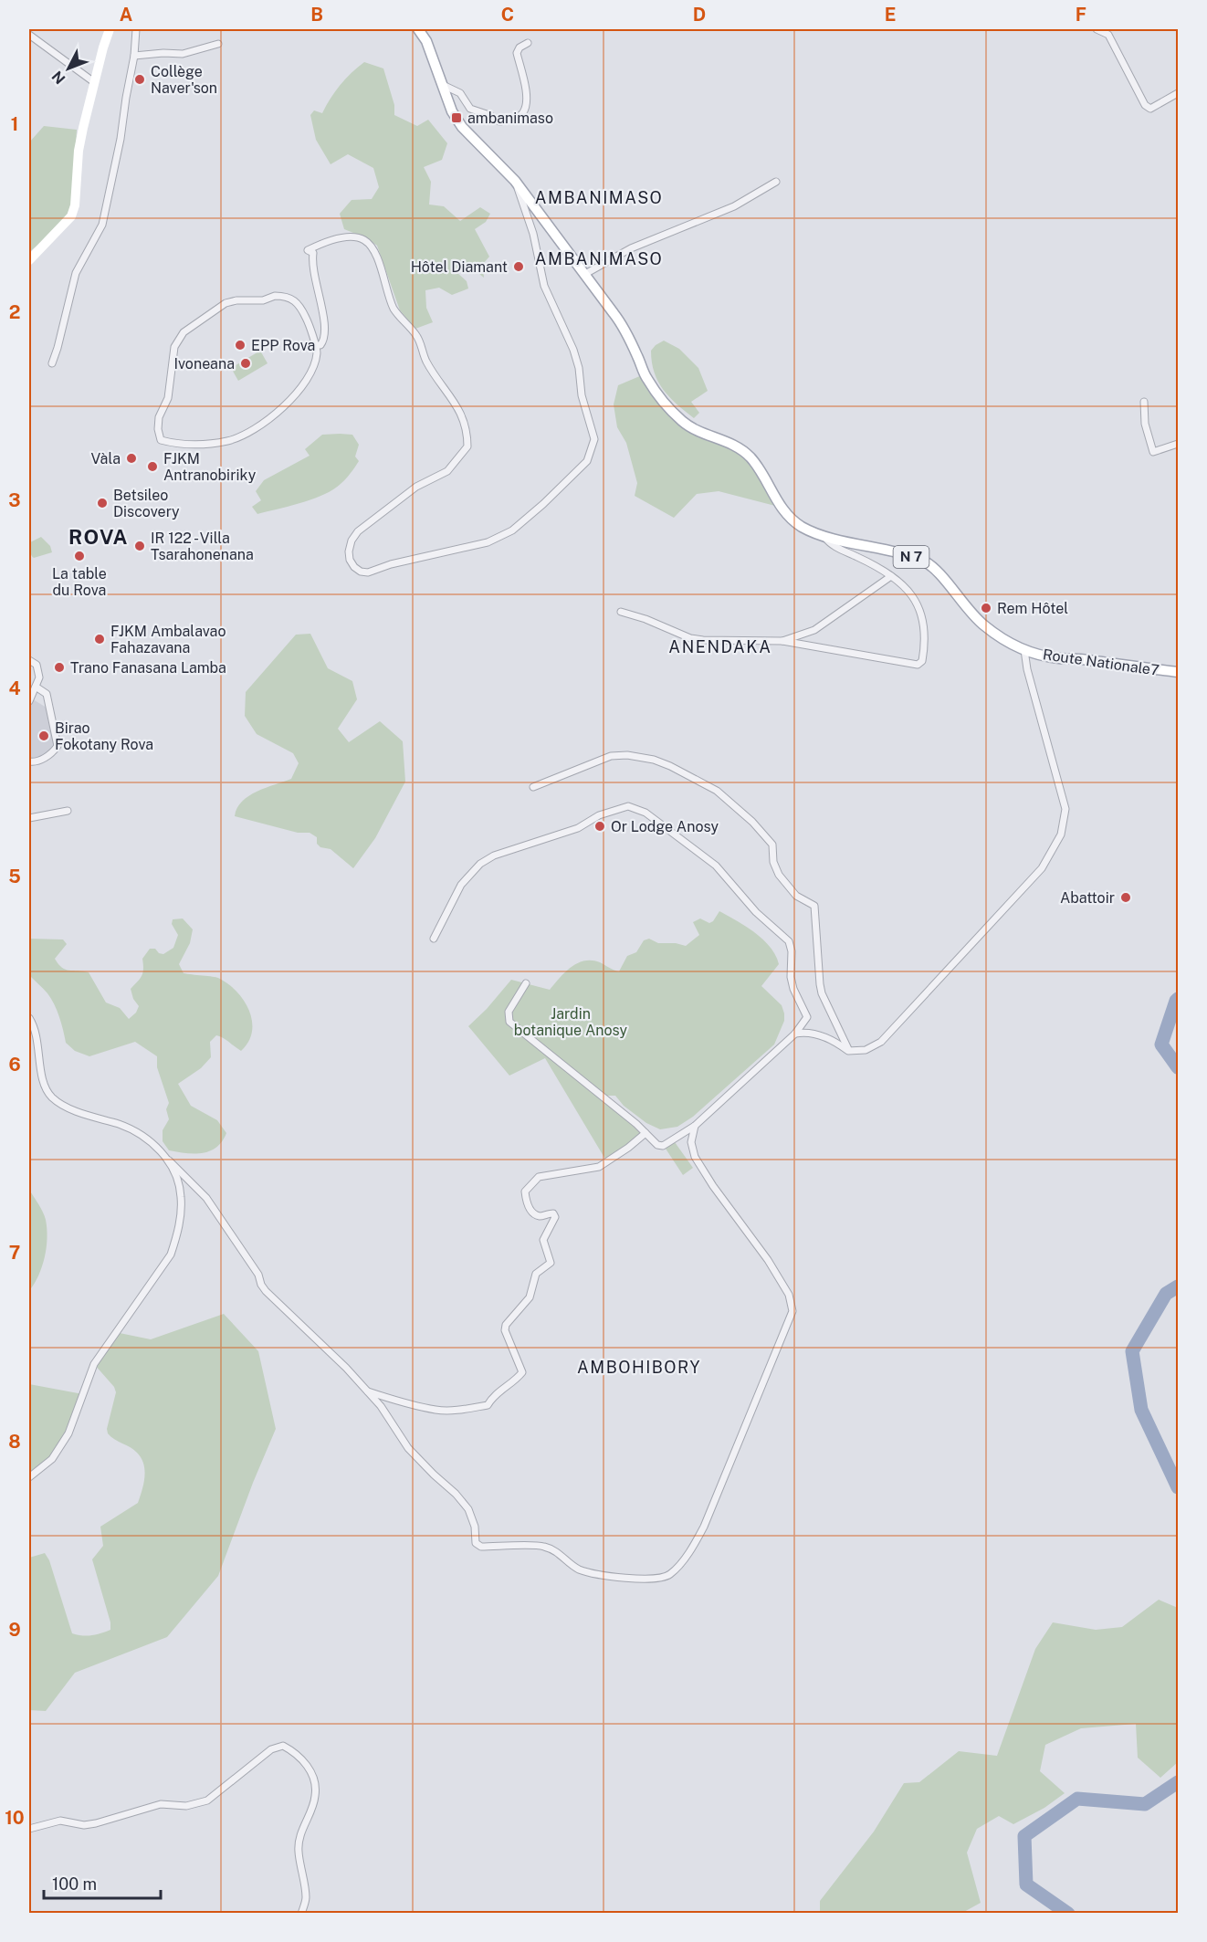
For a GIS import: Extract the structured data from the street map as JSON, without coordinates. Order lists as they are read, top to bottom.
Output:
{
  "streets": {
    "main road": ["N 7", "Route Nationale7"]
  },
  "crossings": [
    ["N 7", "Route Nationale7"]
  ],
  "districts": [
    "AMBANIMASO",
    "AMBANIMASO",
    "ROVA",
    "ANENDAKA",
    "AMBOHIBORY"
  ],
  "parks": ["Jardin botanique Anosy"],
  "places": {
    "other": [
      "Collège Naver'son",
      "Hôtel Diamant",
      "EPP Rova",
      "Ivoneana",
      "Vàla",
      "FJKM Antranobiriky",
      "Betsileo Discovery",
      "IR 122 - Villa Tsarahonenana",
      "La table du Rova",
      "Rem Hôtel",
      "FJKM Ambalavao Fahazavana",
      "Trano Fanasana Lamba",
      "Birao Fokotany Rova",
      "Or Lodge Anosy",
      "Abattoir"
    ],
    "transit": ["ambanimaso"]
  },
  "scale_bar": "100 m",
  "north": "bottom left",
  "grid": {
    "columns": [
      "A",
      "B",
      "C",
      "D",
      "E",
      "F"
    ],
    "rows": [
      "1",
      "2",
      "3",
      "4",
      "5",
      "6",
      "7",
      "8",
      "9",
      "10"
    ]
  }
}
